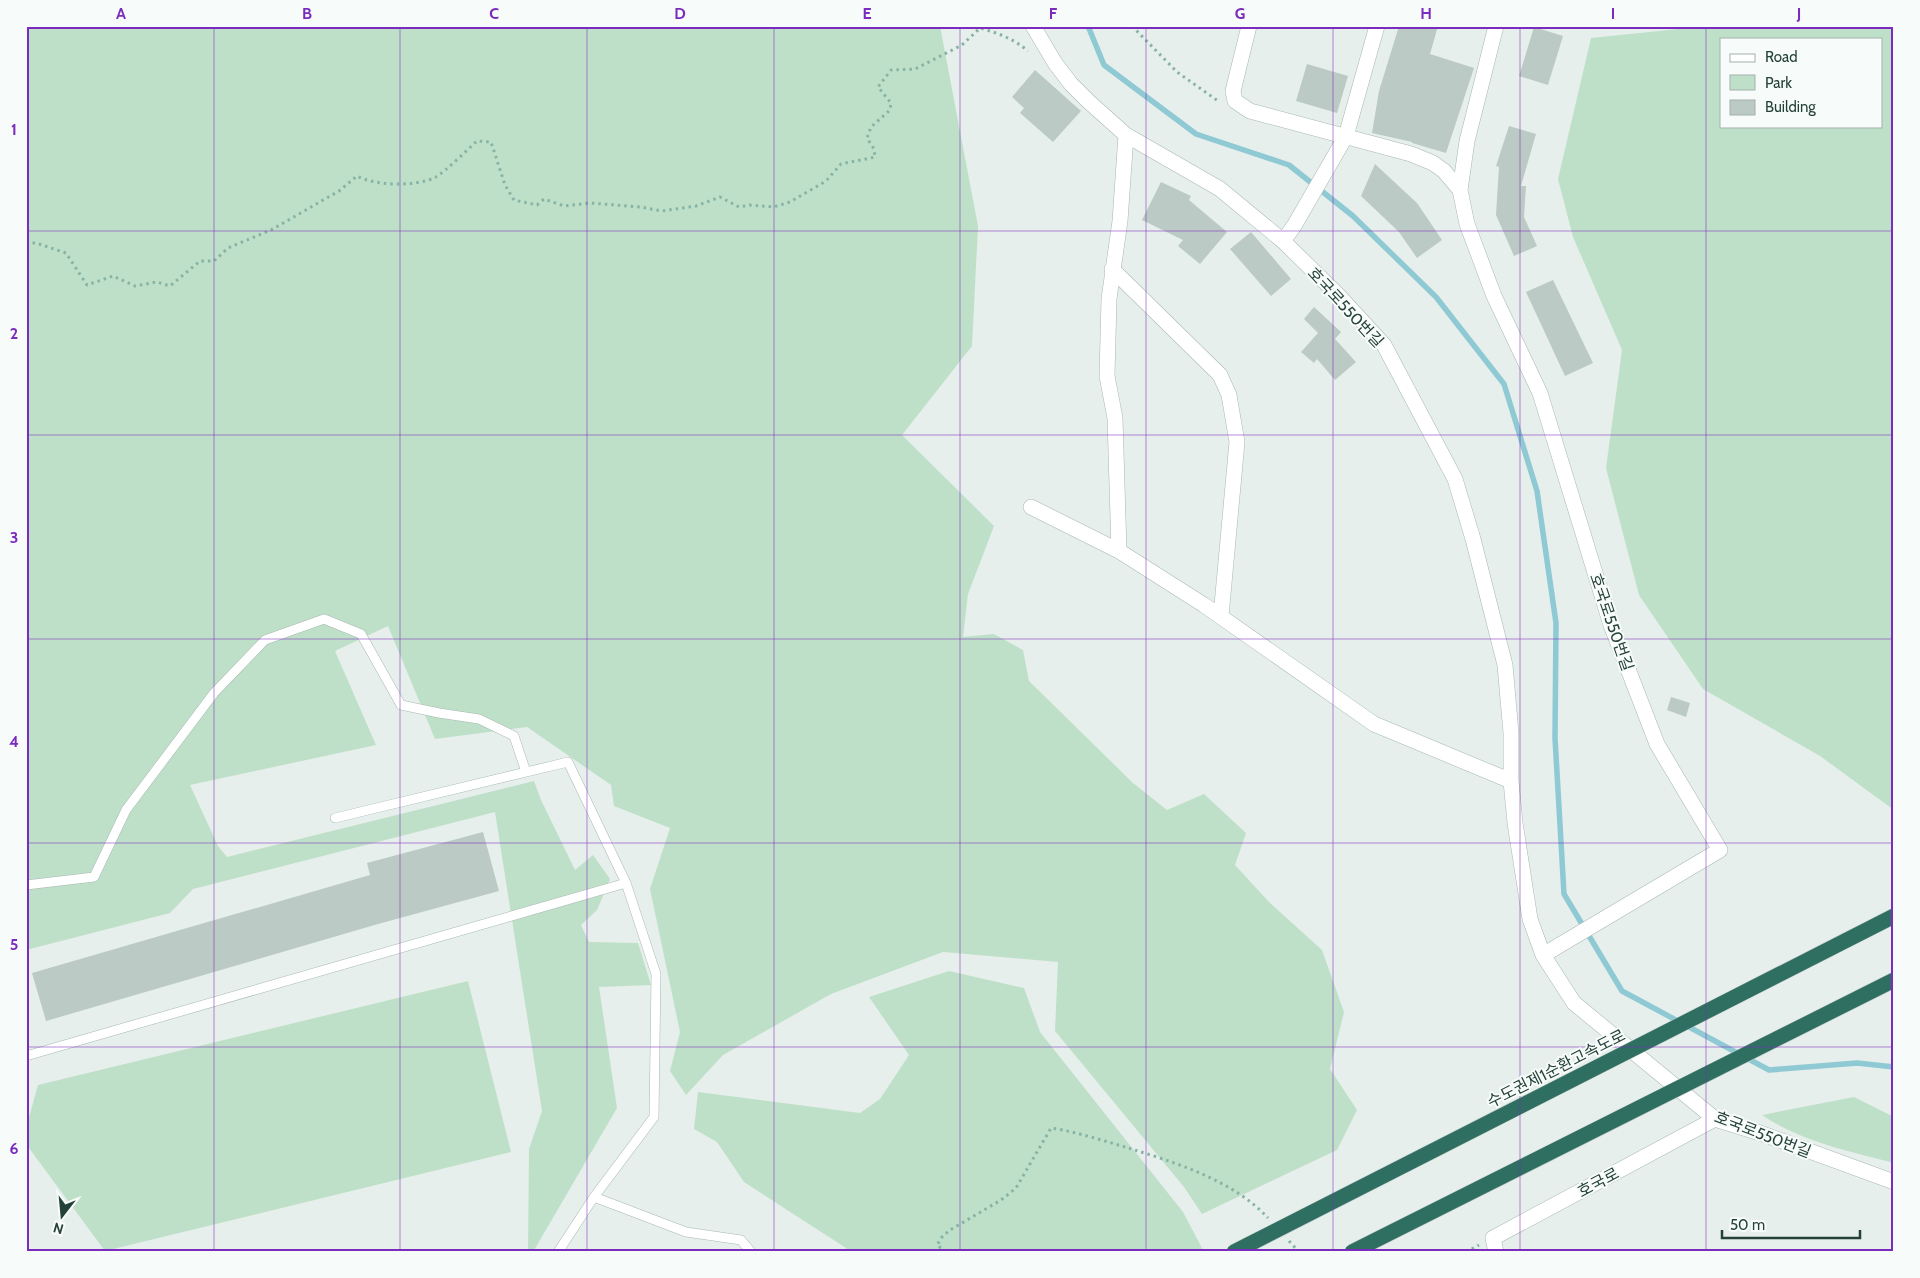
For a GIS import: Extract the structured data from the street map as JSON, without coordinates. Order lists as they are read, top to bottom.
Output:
{
  "streets": {
    "highway": ["수도권제1순환고속도로"],
    "street": ["호국로550번길", "호국로"]
  },
  "crossings": [
    ["호국로550번길", "호국로"]
  ],
  "legend": ["Road", "Park", "Building"],
  "scale_bar": "50 m",
  "north": "bottom",
  "grid": {
    "columns": [
      "A",
      "B",
      "C",
      "D",
      "E",
      "F",
      "G",
      "H",
      "I",
      "J"
    ],
    "rows": [
      "1",
      "2",
      "3",
      "4",
      "5",
      "6"
    ]
  }
}
